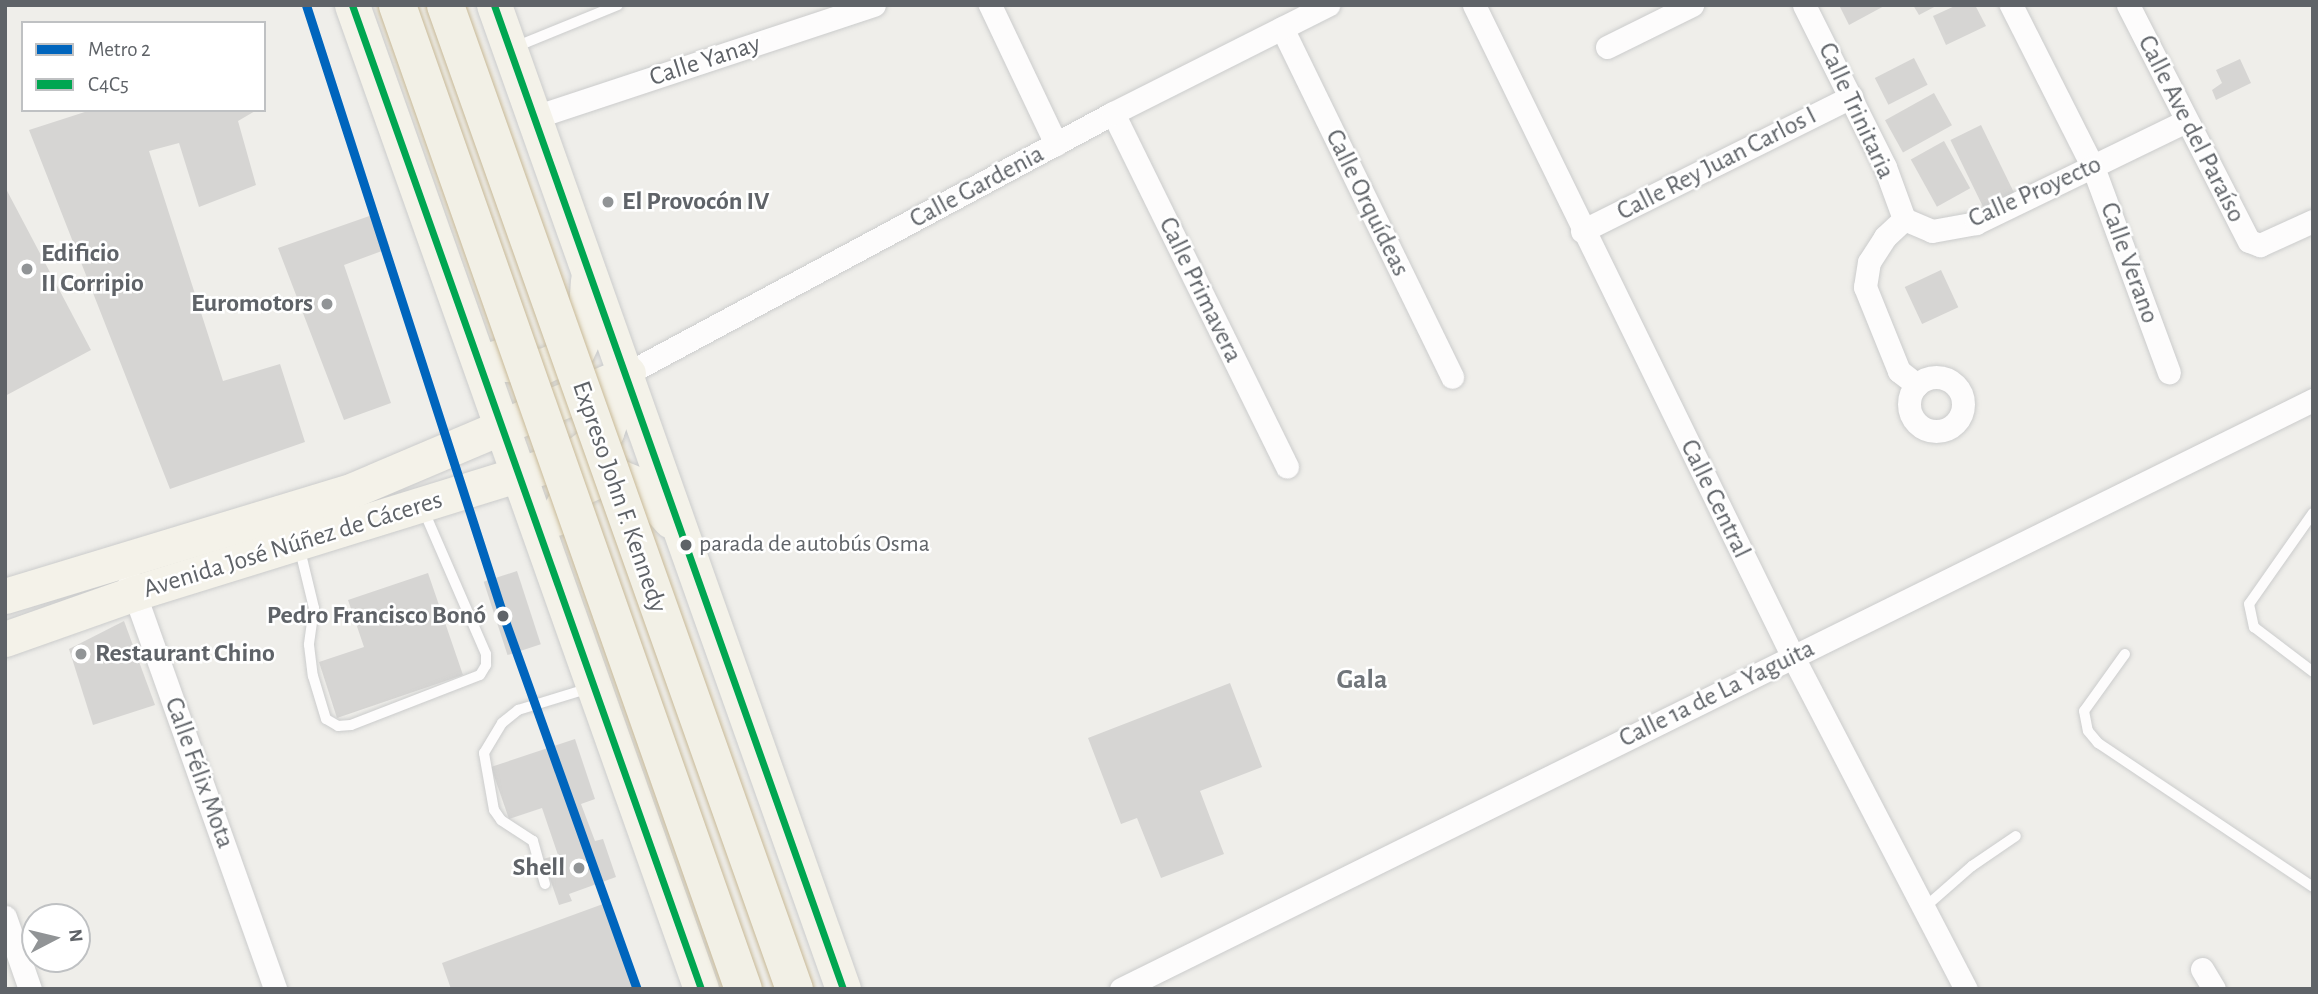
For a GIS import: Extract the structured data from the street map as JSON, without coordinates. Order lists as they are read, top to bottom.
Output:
{
  "streets": {
    "highway": ["Expreso John F. Kennedy"],
    "main road": ["Avenida José Núñez de Cáceres"],
    "street": [
      "Calle Yanay",
      "Calle Trinitaria",
      "Calle Ave del Paraíso",
      "Calle Rey Juan Carlos I",
      "Calle Gardenia",
      "Calle Proyecto",
      "Calle Orquídeas",
      "Calle Verano",
      "Calle Primavera",
      "Calle Central",
      "Calle 1a de La Yaguita",
      "Calle Félix Mota"
    ]
  },
  "crossings": [
    ["Calle Trinitaria", "Calle Rey Juan Carlos I"],
    ["Calle Trinitaria", "Calle Proyecto"],
    ["Calle Ave del Paraíso", "Calle Proyecto"],
    ["Calle Rey Juan Carlos I", "Calle Central"],
    ["Calle Gardenia", "Calle Orquídeas"],
    ["Calle Gardenia", "Calle Primavera"],
    ["Calle Gardenia", "Avenida José Núñez de Cáceres"],
    ["Calle Proyecto", "Calle Verano"],
    ["Calle Central", "Calle 1a de La Yaguita"],
    ["Avenida José Núñez de Cáceres", "Calle Félix Mota"]
  ],
  "districts": ["Gala"],
  "places": [
    "El Provocón IV",
    "Edificio II Corripio",
    "Euromotors",
    "parada de autobús Osma",
    "Pedro Francisco Bonó",
    "Restaurant Chino",
    "Shell"
  ],
  "lines": ["metro line 2", "transit line C4C5"],
  "legend": ["Metro 2", "C4C5"],
  "north": "right"
}
